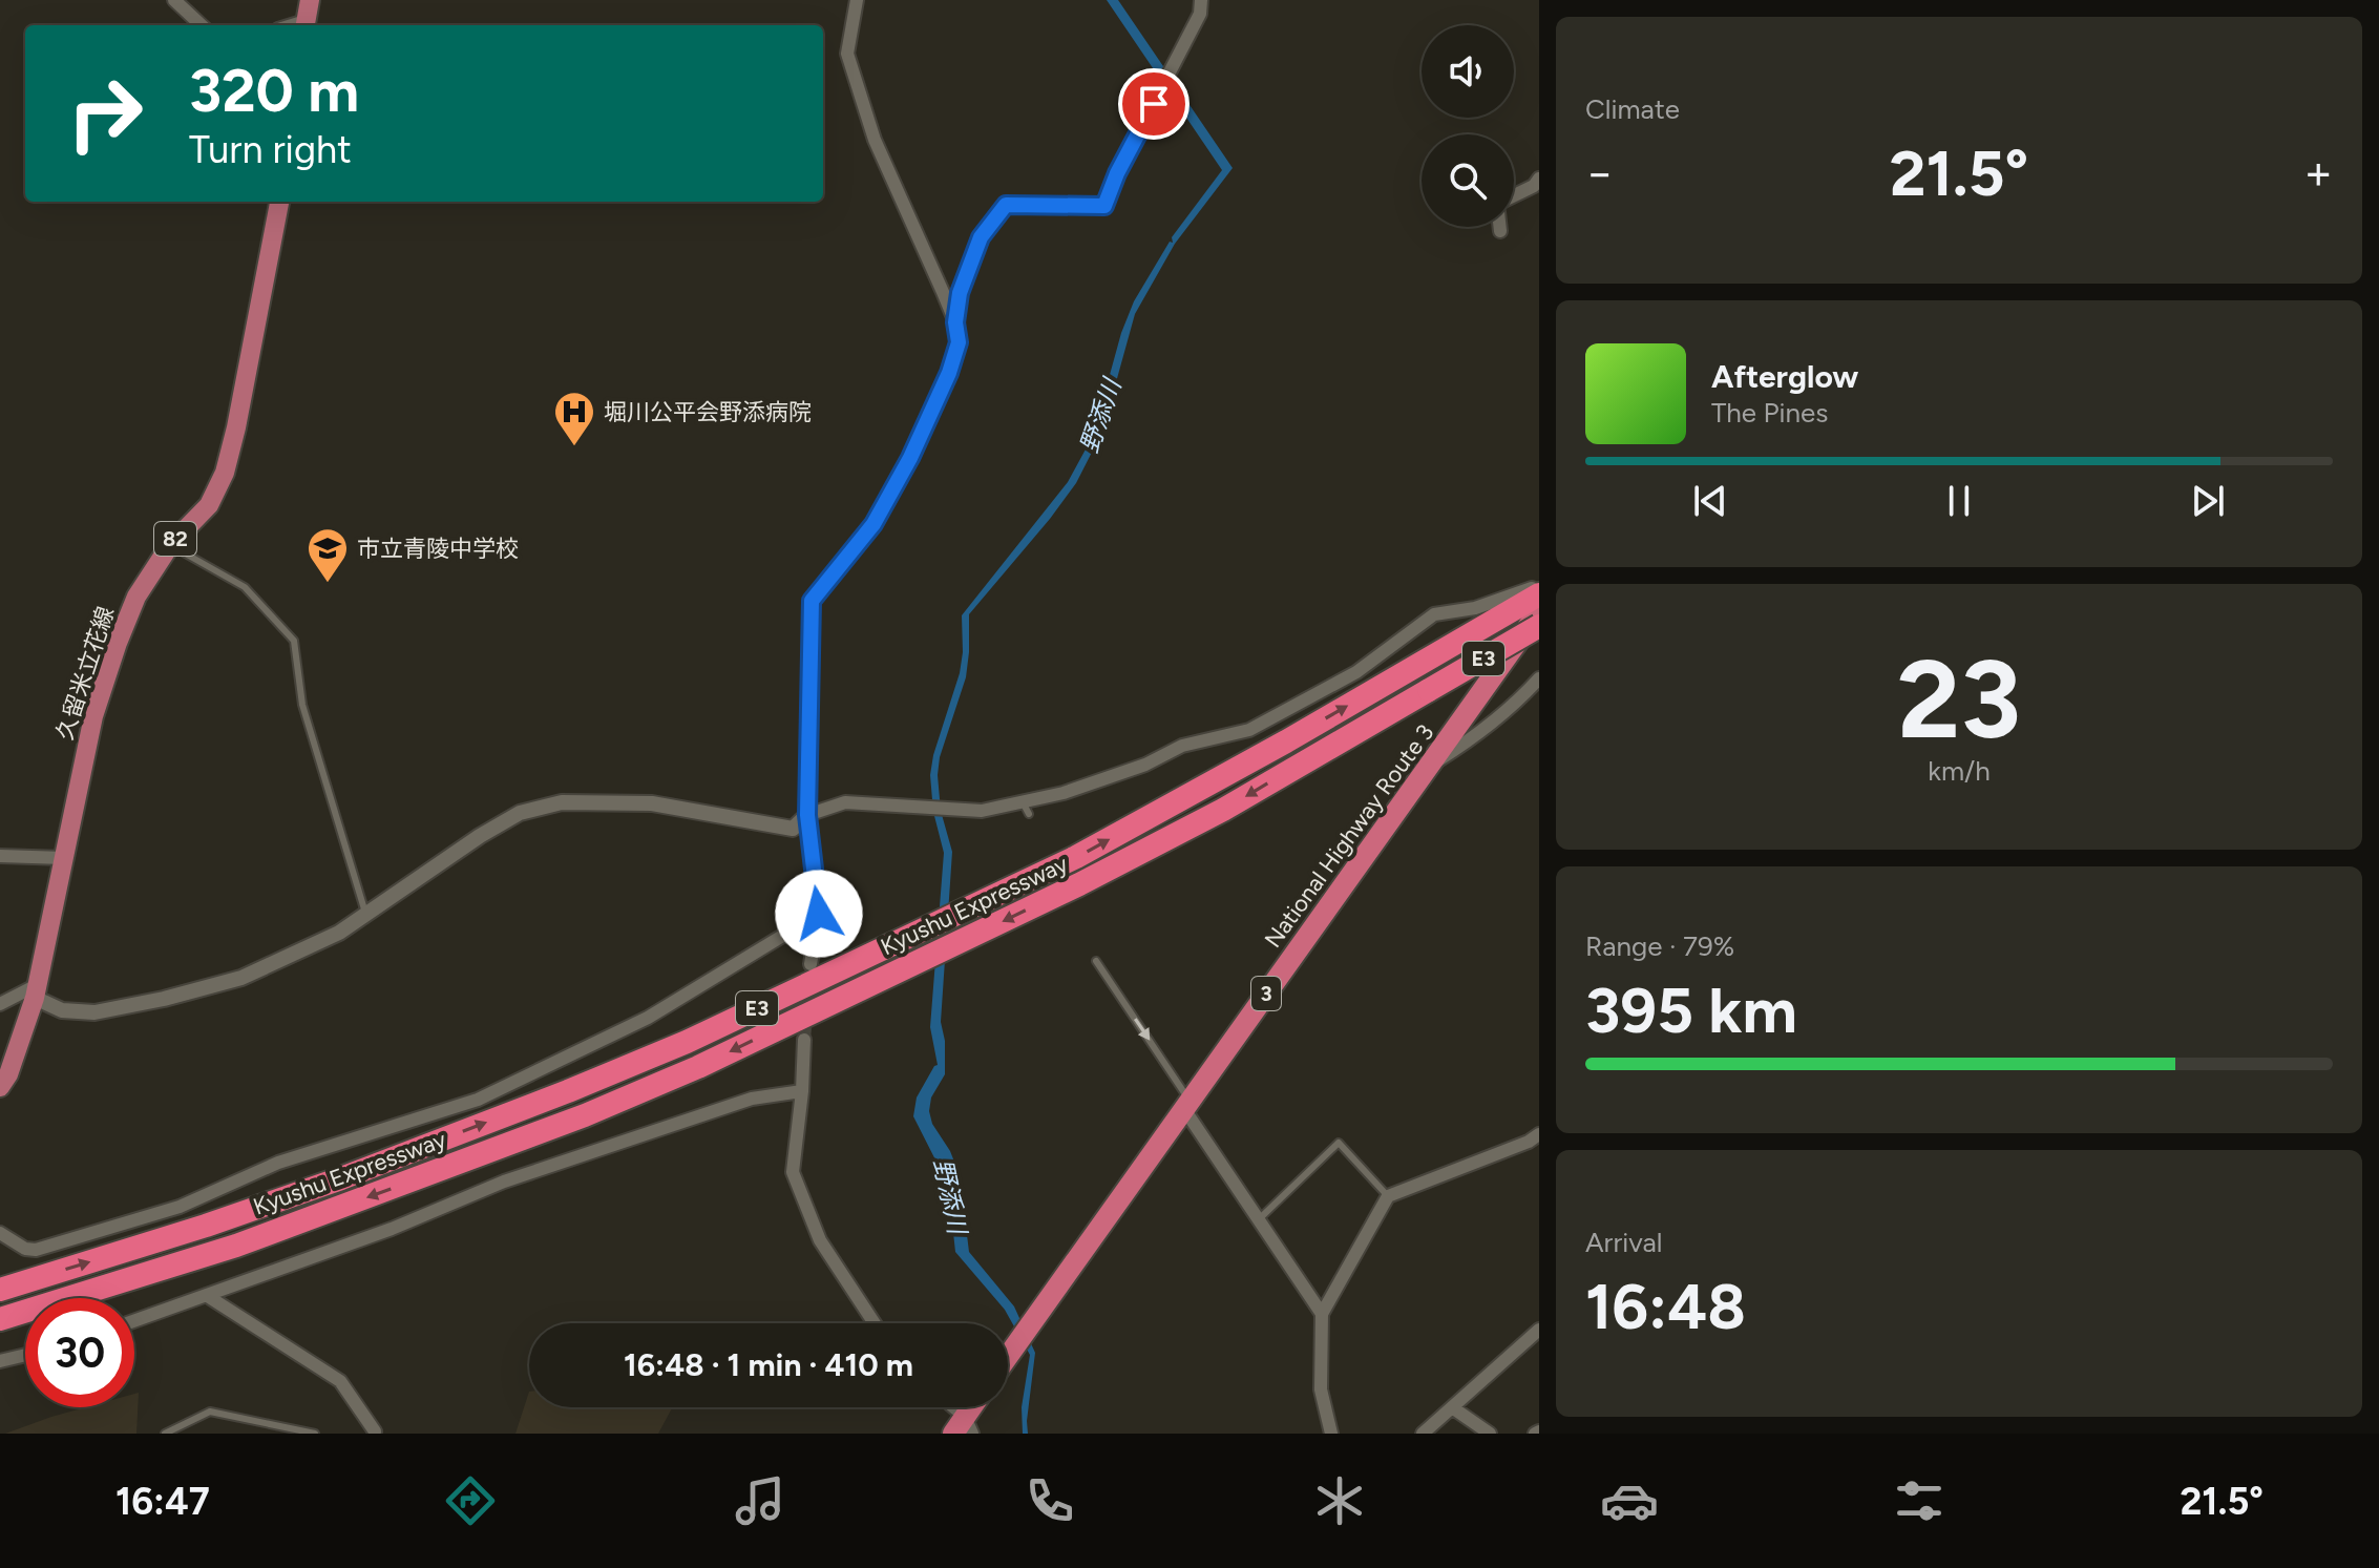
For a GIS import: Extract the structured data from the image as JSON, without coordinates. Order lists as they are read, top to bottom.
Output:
{
  "streets": {
    "highway": [
      "E3",
      "National Highway Route 3",
      "Kyushu Expressway",
      "3"
    ],
    "main road": ["82", "久留米立花線"]
  },
  "water": ["野添川"],
  "places": {
    "hospital": ["堀川公平会野添病院"],
    "school or university": ["市立青陵中学校"]
  },
  "page": {
    "tile": [
      "Climate",
      ["23", "km/h"],
      ["Range · 79%", "395 km"],
      ["Arrival", "16:48"]
    ],
    "turn": ["320 m", "Turn right"],
    "heat": ["−", "21.5°", "+"],
    "song": ["Afterglow", "The Pines"],
    "limit": "30",
    "trip": "16:48 · 1 min · 410 m",
    "tabs": ["16:47", "21.5°"]
  }
}
